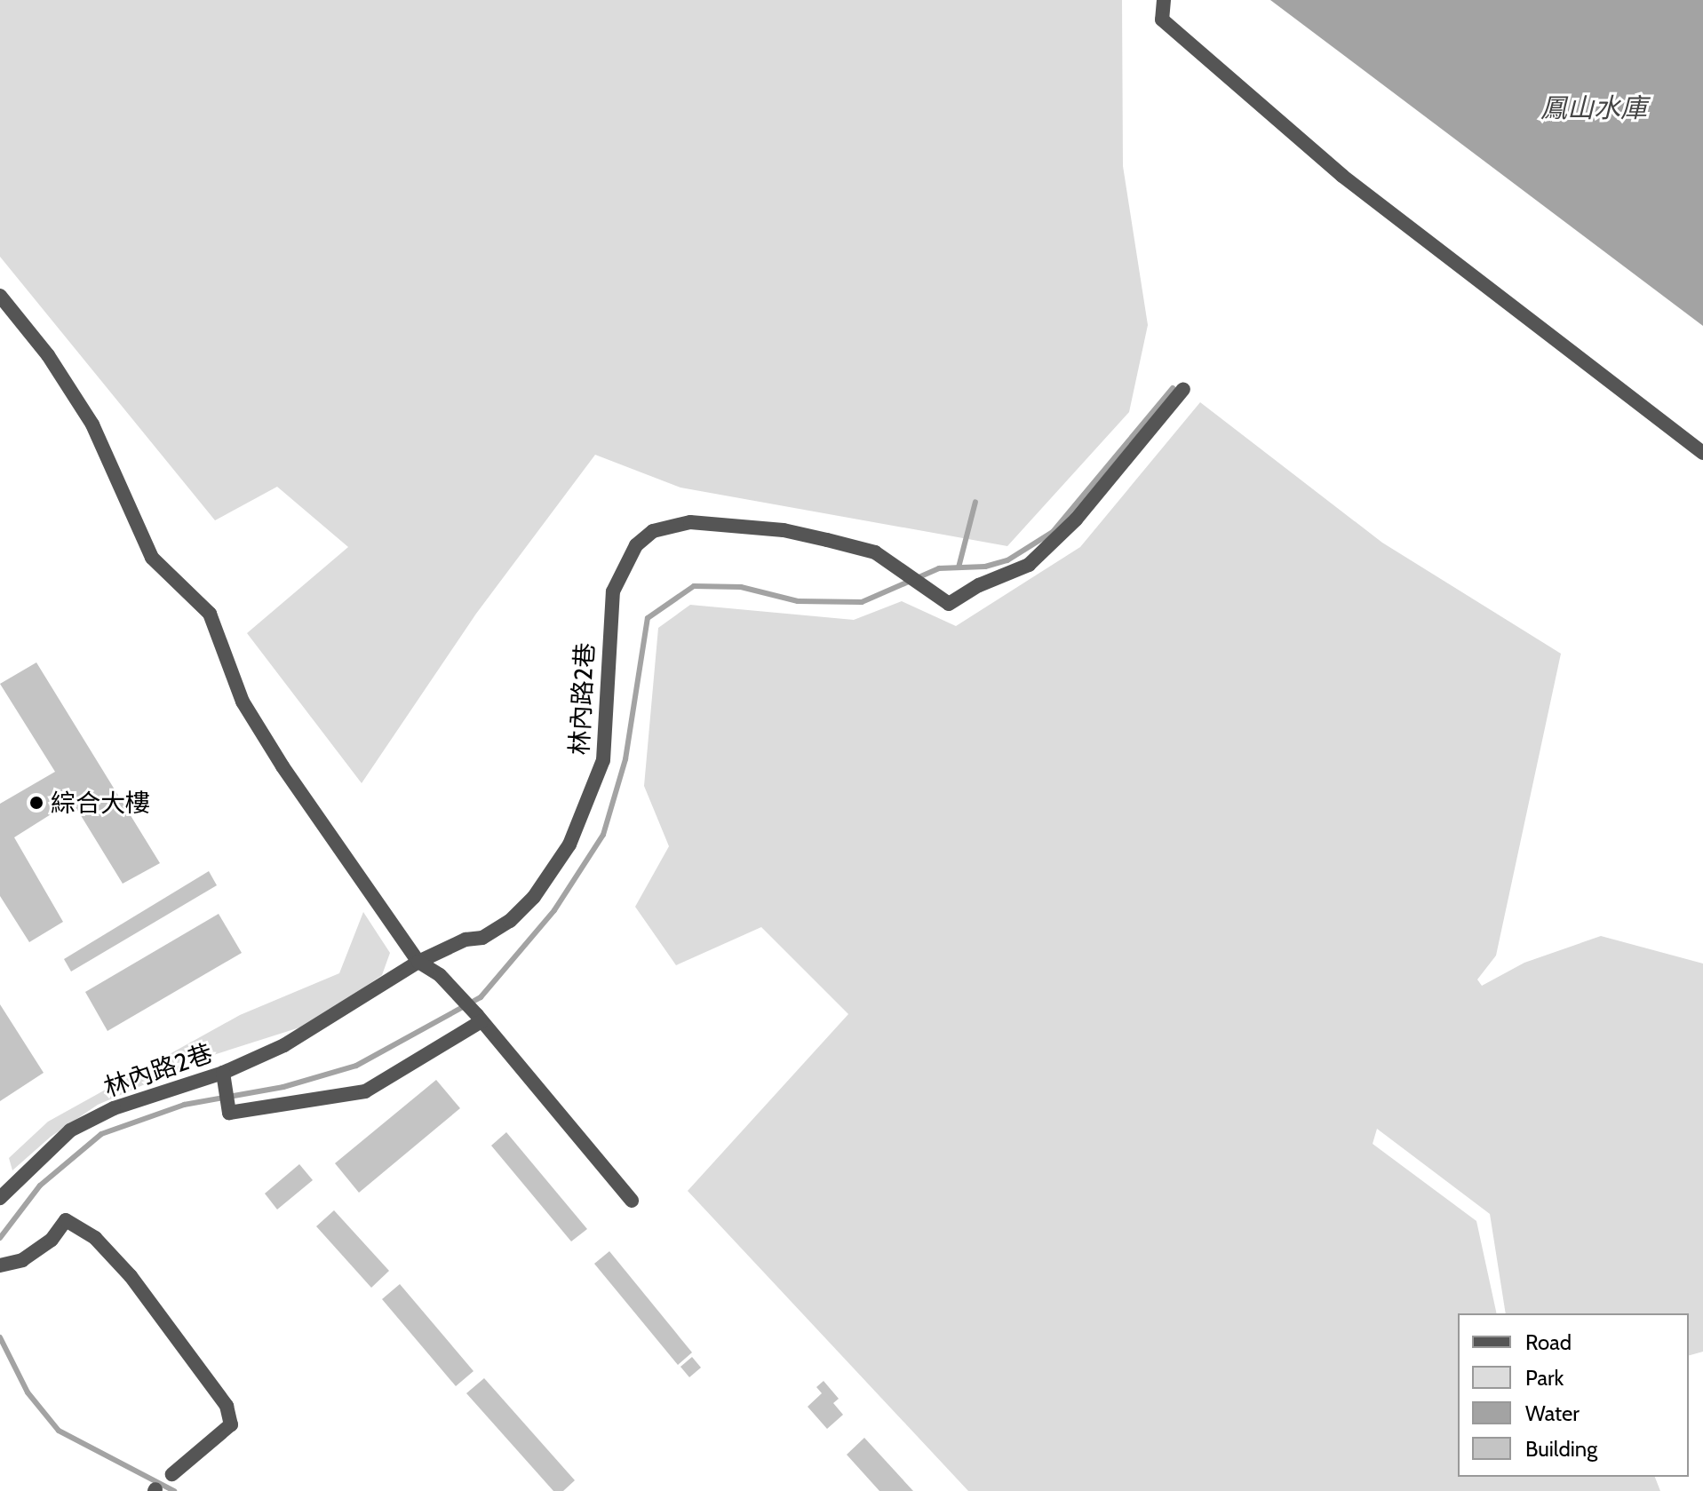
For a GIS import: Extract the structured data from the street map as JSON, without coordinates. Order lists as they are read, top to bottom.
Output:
{
  "streets": {
    "street": ["林內路2巷"]
  },
  "water": ["鳳山水庫"],
  "places": ["綜合大樓"],
  "legend": [
    "Road",
    "Park",
    "Water",
    "Building"
  ]
}
